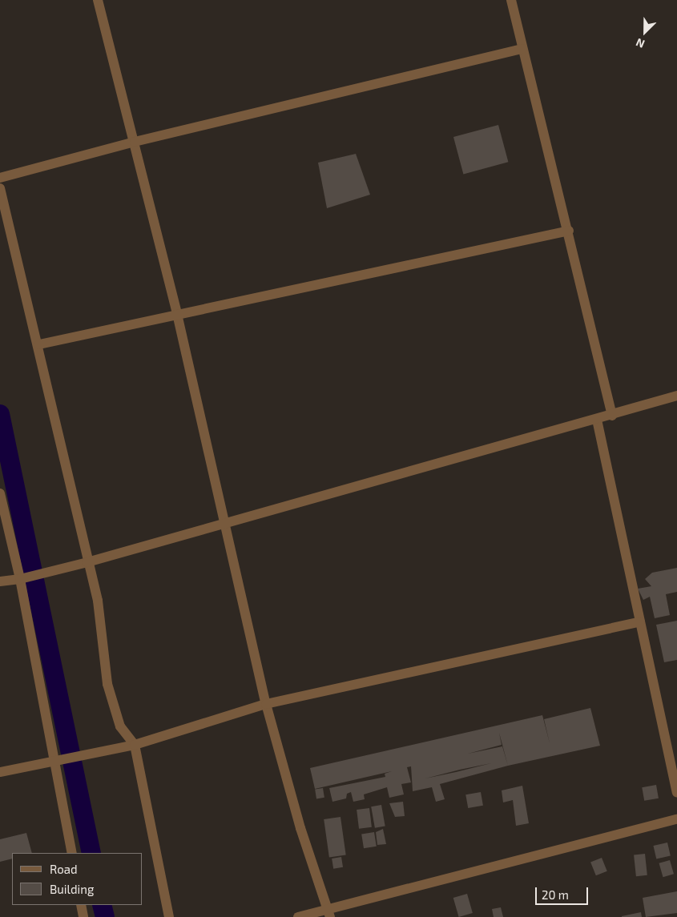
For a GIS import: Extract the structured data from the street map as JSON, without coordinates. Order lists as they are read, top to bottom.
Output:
{
  "legend": ["Road", "Building"],
  "scale_bar": "20 m",
  "north": "bottom left"
}
